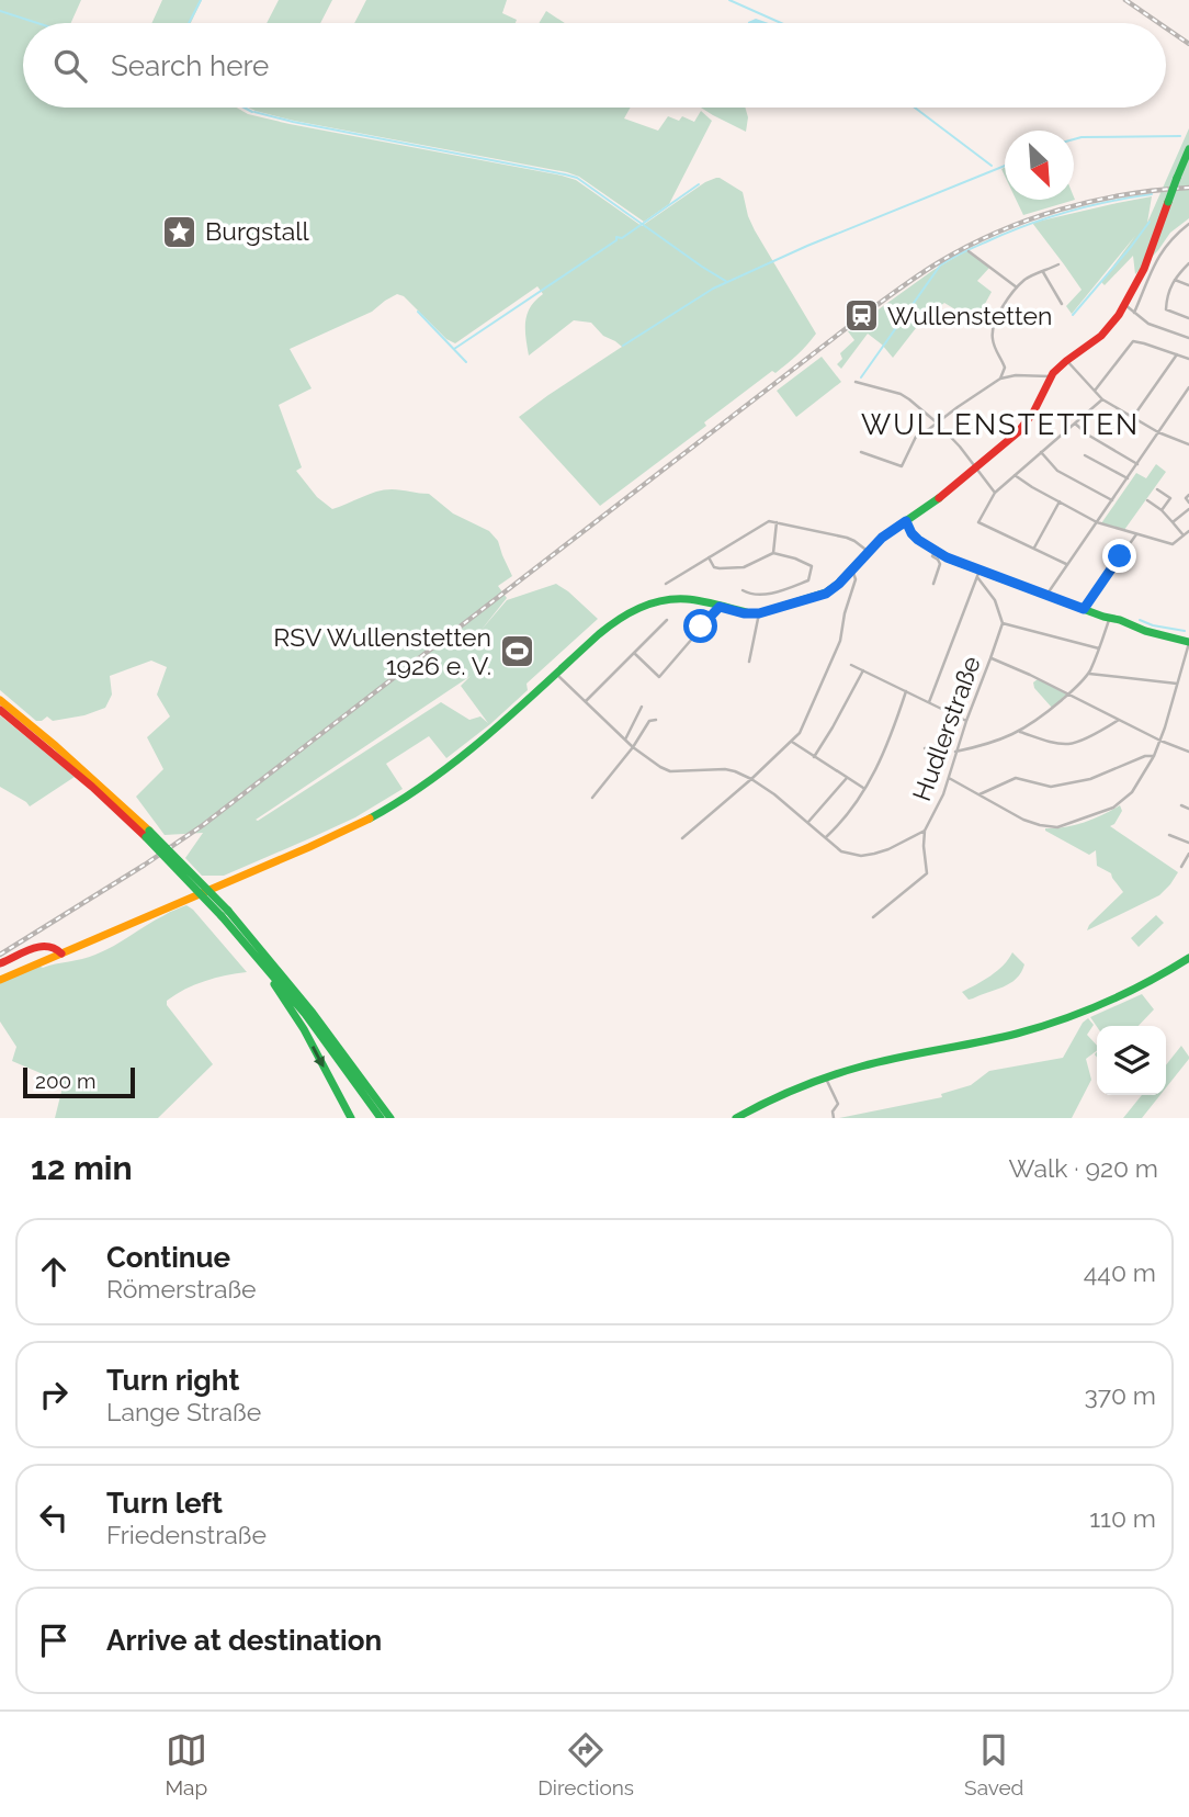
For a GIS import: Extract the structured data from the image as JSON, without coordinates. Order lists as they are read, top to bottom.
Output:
{
  "streets": {
    "street": ["Hudlerstraße"]
  },
  "districts": ["WULLENSTETTEN"],
  "places": {
    "place": ["Burgstall"],
    "station": ["Wullenstetten"],
    "sports": ["RSV Wullenstetten 1926 e. V."]
  },
  "scale_bar": "200 m",
  "north": "bottom right",
  "page": {
    "search": "Search here",
    "scale": "200 m",
    "heading": ["12 min", "Walk · 920 m"],
    "list": [
      ["Continue", "Römerstraße", "440 m"],
      ["Turn right", "Lange Straße", "370 m"],
      ["Turn left", "Friedenstraße", "110 m"],
      "Arrive at destination"
    ],
    "nav": ["Map", "Directions", "Saved"]
  }
}
